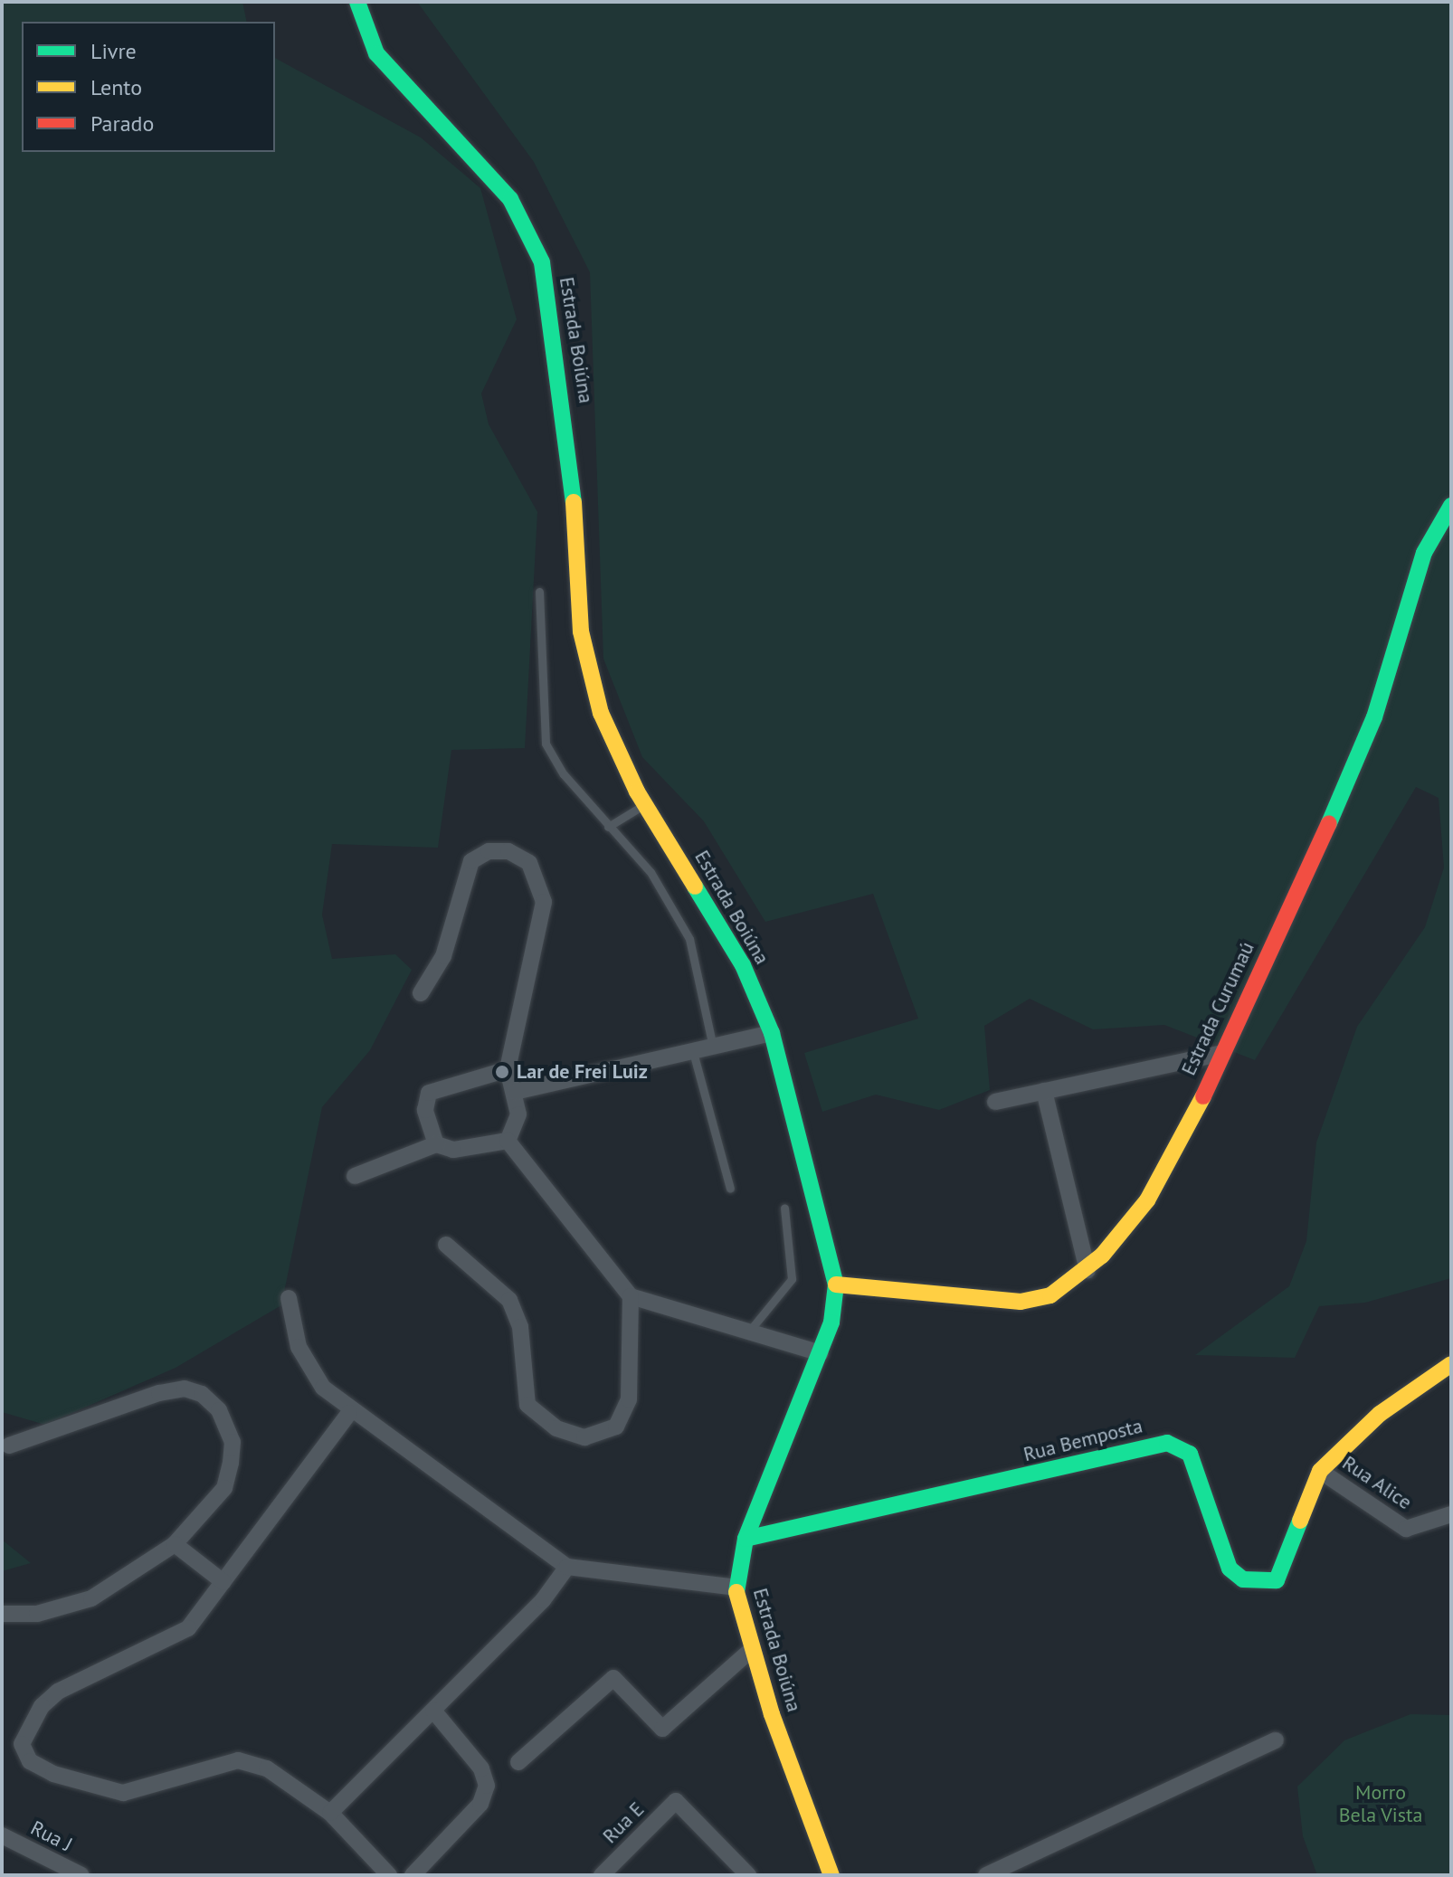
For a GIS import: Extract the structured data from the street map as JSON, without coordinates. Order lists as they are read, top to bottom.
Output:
{
  "streets": {
    "street": [
      "Estrada Boiúna",
      "Estrada Curumaú",
      "Rua Bemposta",
      "Rua Alice",
      "Rua E",
      "Rua J"
    ]
  },
  "crossings": [
    ["Estrada Boiúna", "Estrada Curumaú"],
    ["Estrada Boiúna", "Rua Bemposta"],
    ["Rua Bemposta", "Rua Alice"]
  ],
  "parks": ["Morro Bela Vista"],
  "places": ["Lar de Frei Luiz"],
  "legend": ["Livre", "Lento", "Parado"]
}
